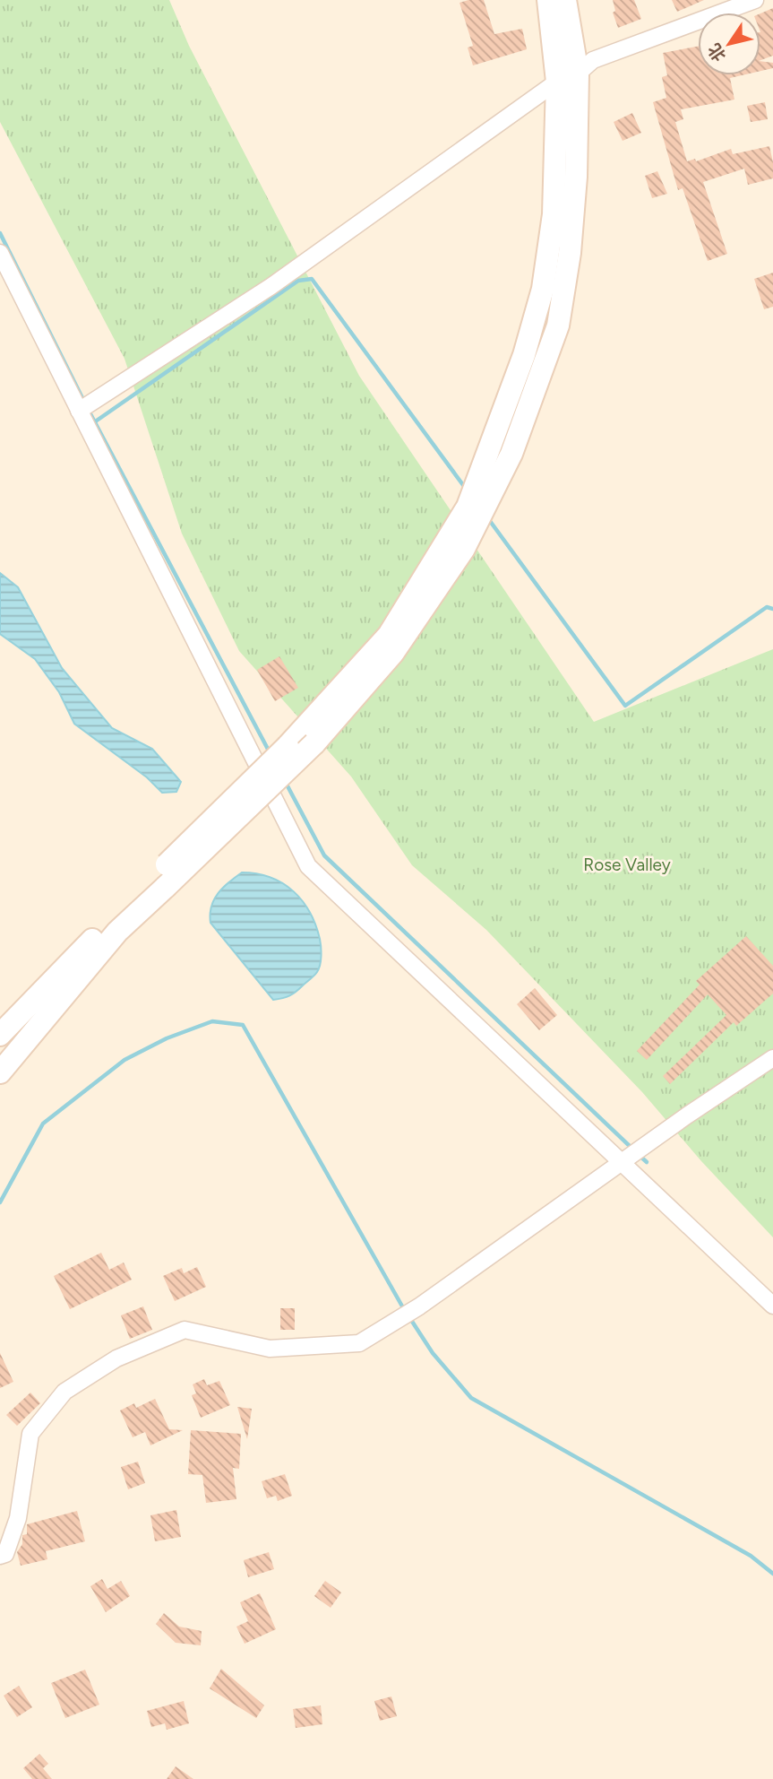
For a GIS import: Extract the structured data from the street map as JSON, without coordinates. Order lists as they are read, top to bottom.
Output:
{
  "parks": ["Rose Valley"],
  "north": "bottom left"
}
